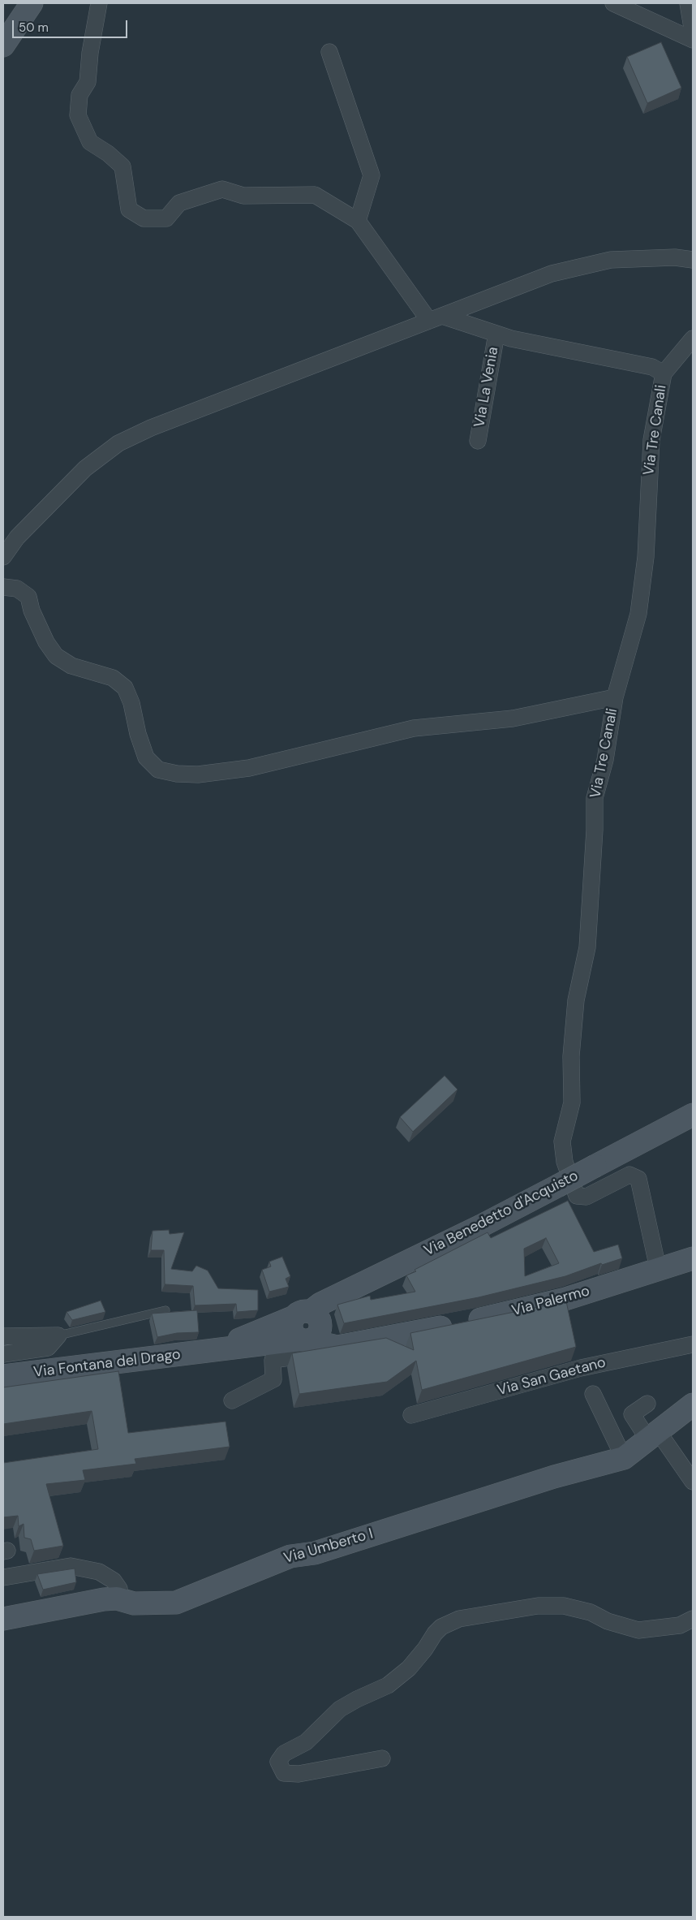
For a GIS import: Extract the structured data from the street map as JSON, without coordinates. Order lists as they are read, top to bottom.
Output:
{
  "streets": {
    "street": [
      "Via La Venia",
      "Via Tre Canali",
      "Via Benedetto d'Acquisto",
      "Via Palermo",
      "Via Fontana del Drago",
      "Via San Gaetano",
      "Via Umberto I"
    ]
  },
  "crossings": [
    ["Via Tre Canali", "Via Benedetto d'Acquisto"],
    ["Via Tre Canali", "Via Palermo"],
    ["Via Benedetto d'Acquisto", "Via Fontana del Drago"],
    ["Via Palermo", "Via Fontana del Drago"]
  ],
  "scale_bar": "50 m"
}
